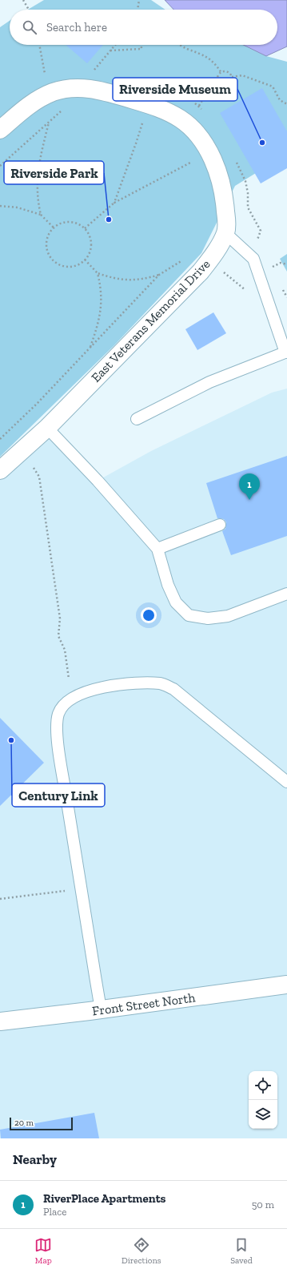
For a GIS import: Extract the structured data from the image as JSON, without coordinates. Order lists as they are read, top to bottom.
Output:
{
  "streets": {
    "street": ["East Veterans Memorial Drive", "Front Street North"]
  },
  "places": ["Riverside Museum", "Riverside Park", "Century Link"],
  "scale_bar": "20 m",
  "page": {
    "search": "Search here",
    "pins": "1",
    "scale": "20 m",
    "heading": "Nearby",
    "list": [
      {
        "mark": "1",
        "name": "RiverPlace Apartments",
        "note": "Place",
        "value": "50 m"
      }
    ],
    "nav": ["Map", "Directions", "Saved"]
  }
}
